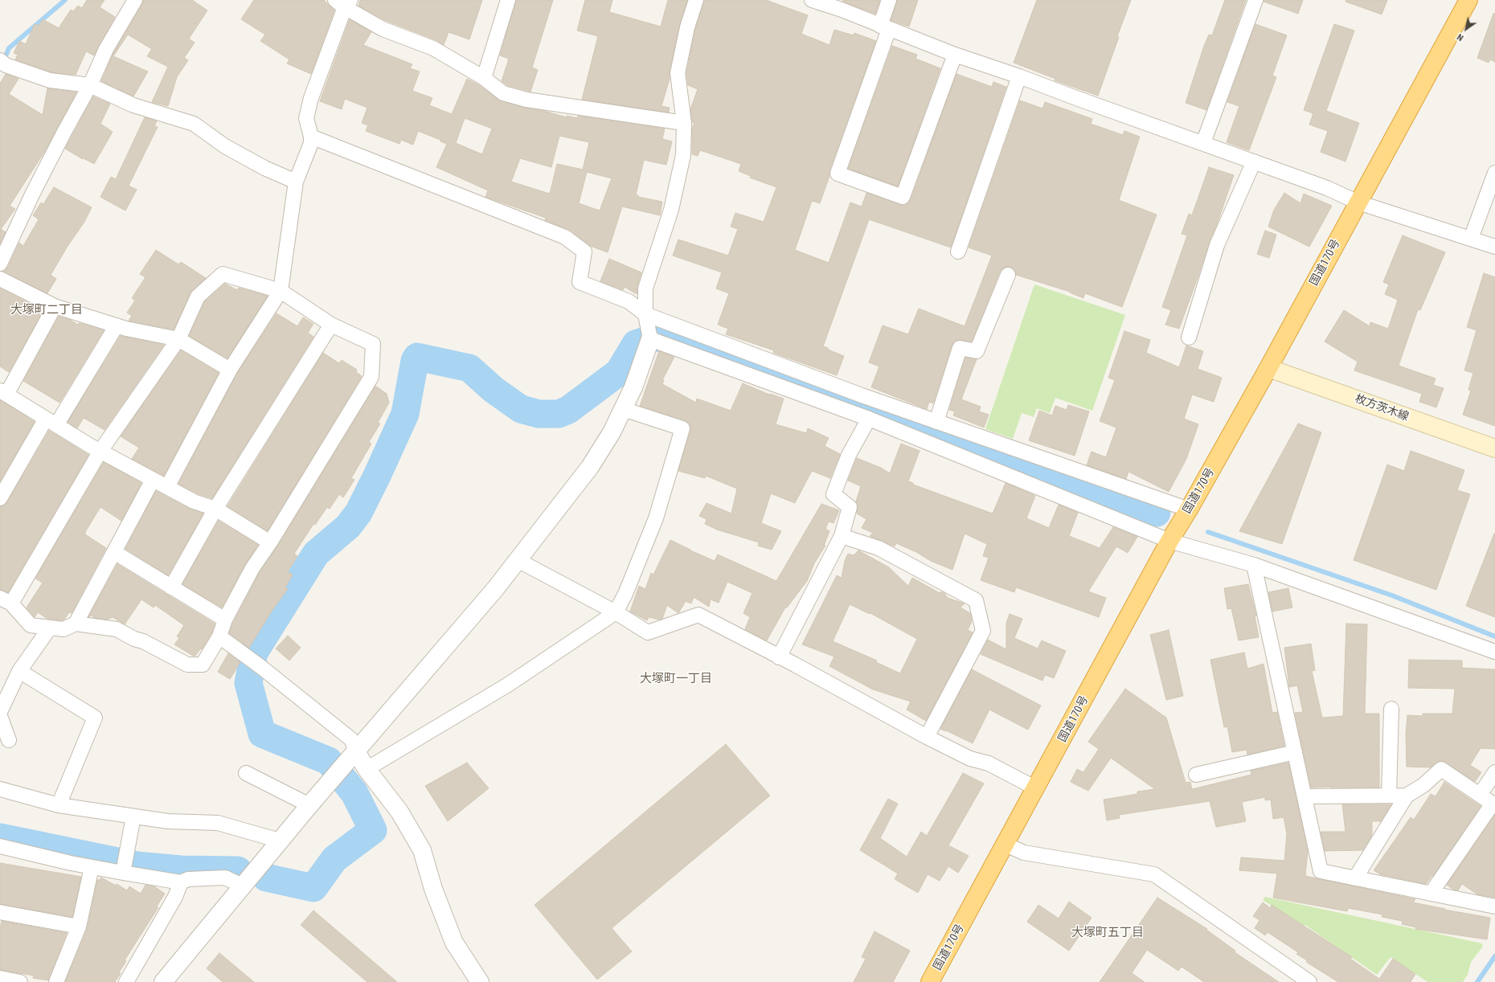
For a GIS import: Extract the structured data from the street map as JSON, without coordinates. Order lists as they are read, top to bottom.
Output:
{
  "streets": {
    "highway": ["国道170号"],
    "main road": ["枚方茨木線"]
  },
  "crossings": [
    ["国道170号", "枚方茨木線"]
  ],
  "districts": ["大塚町二丁目", "大塚町一丁目", "大塚町五丁目"],
  "north": "bottom left"
}
